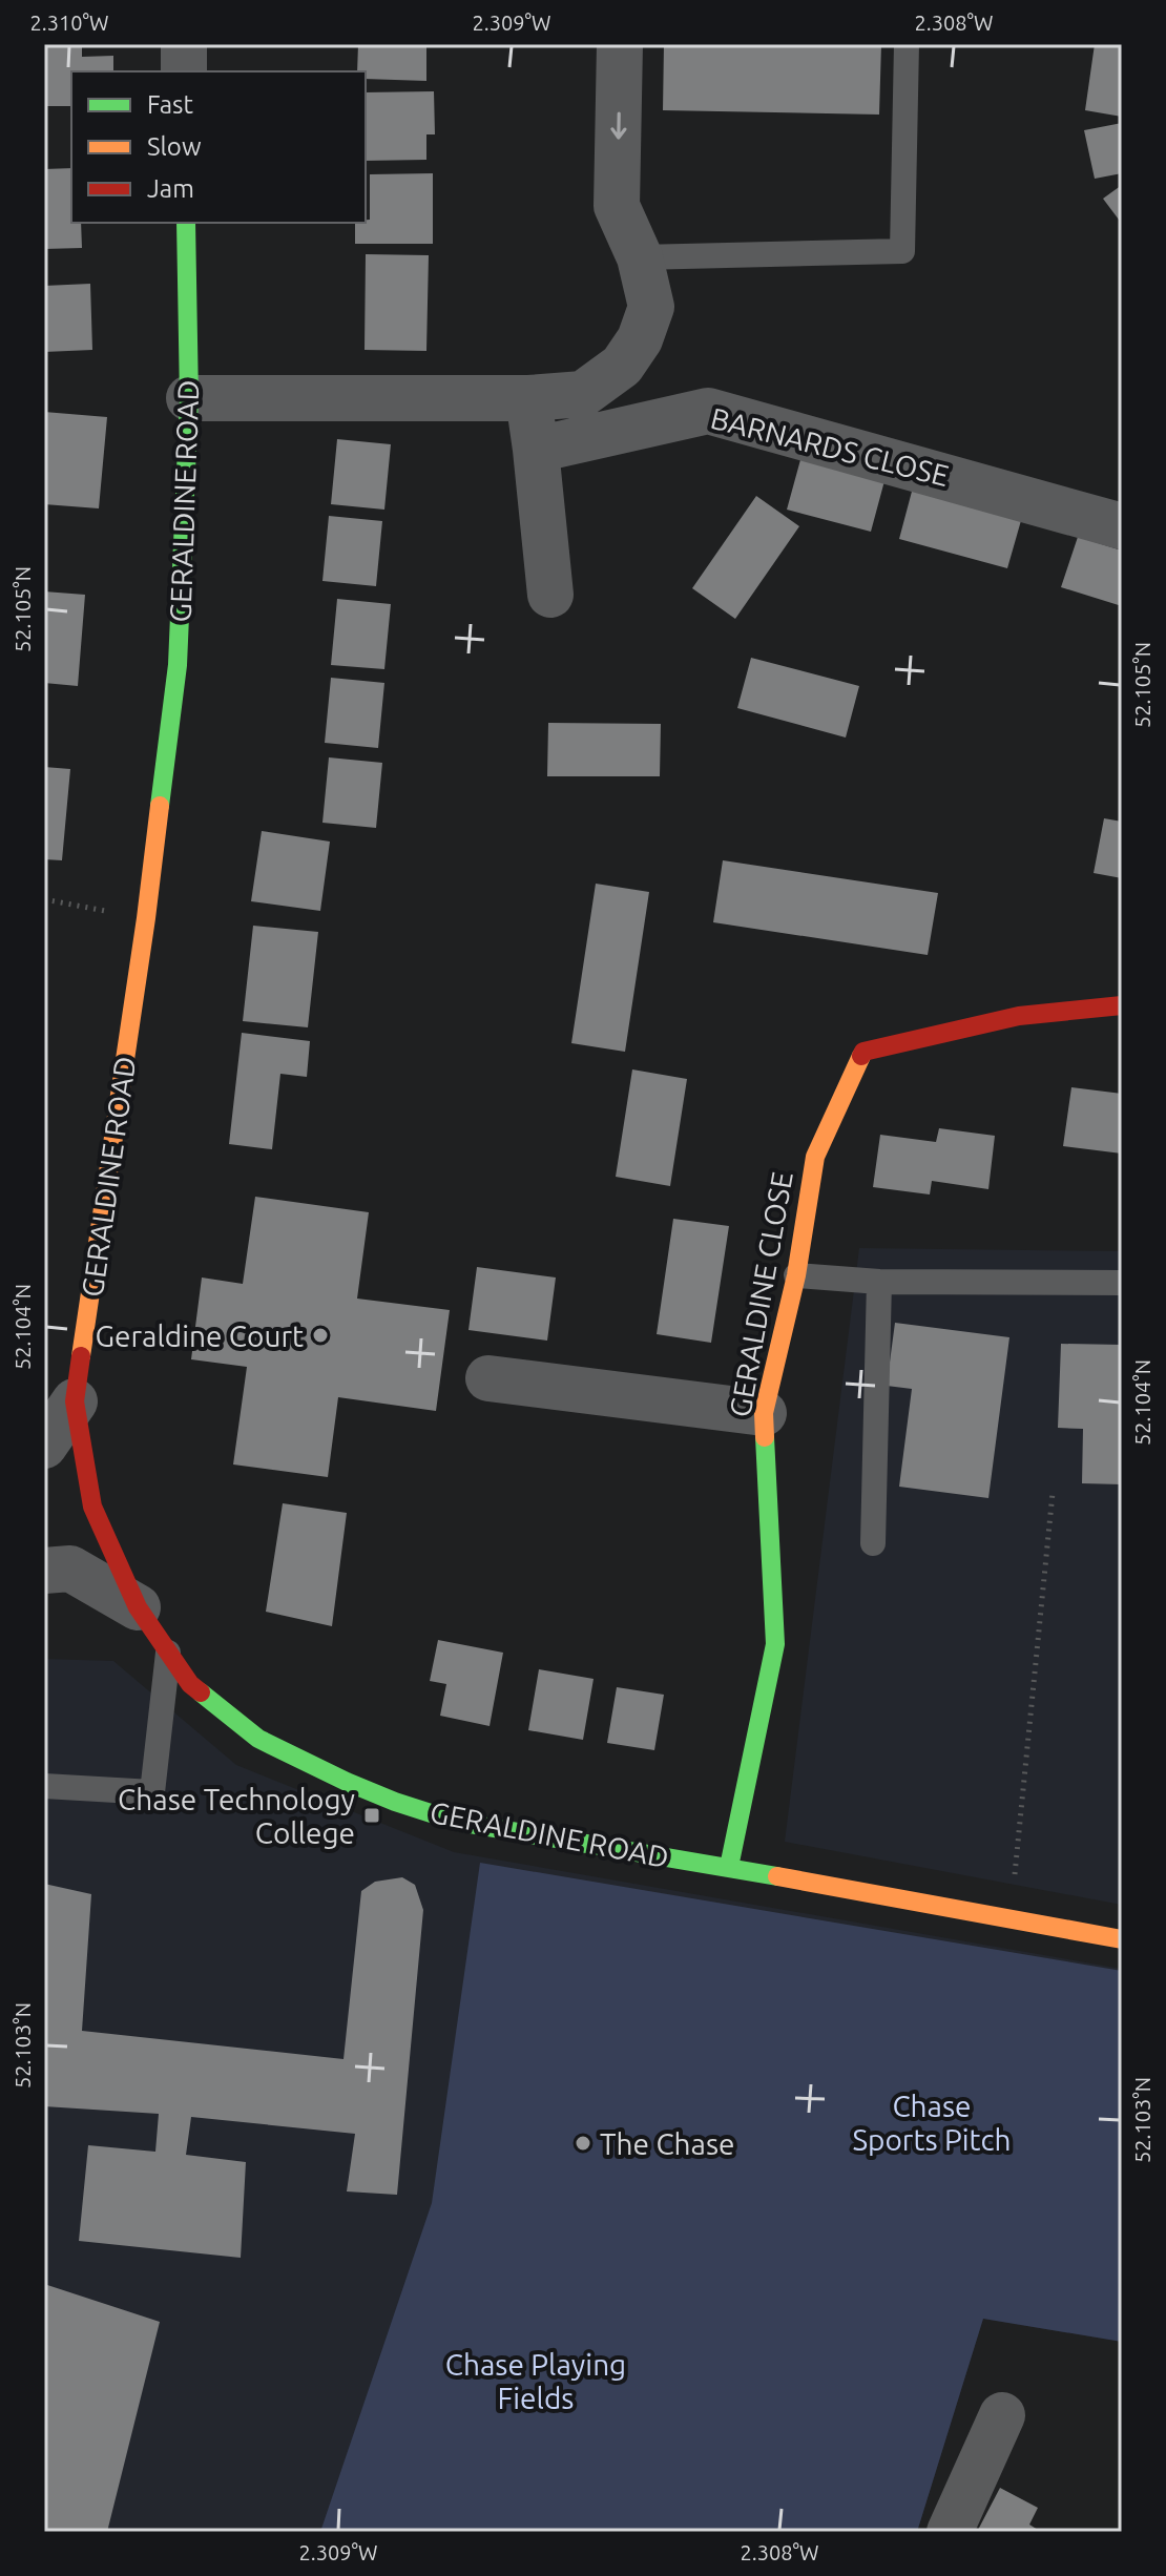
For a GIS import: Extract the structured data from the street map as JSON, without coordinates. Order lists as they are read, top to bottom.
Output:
{
  "streets": {
    "street": ["BARNARDS CLOSE", "GERALDINE ROAD", "GERALDINE CLOSE"]
  },
  "crossings": [
    ["GERALDINE ROAD", "GERALDINE CLOSE"]
  ],
  "parks": ["Chase Sports Pitch", "Chase Playing Fields"],
  "places": {
    "other": ["Geraldine Court", "The Chase"],
    "transit": ["Chase Technology College"]
  },
  "legend": ["Fast", "Slow", "Jam"],
  "coordinates": [
    "2.310°W",
    "2.309°W",
    "2.308°W",
    "52.105°N",
    "52.104°N",
    "52.103°N"
  ]
}
